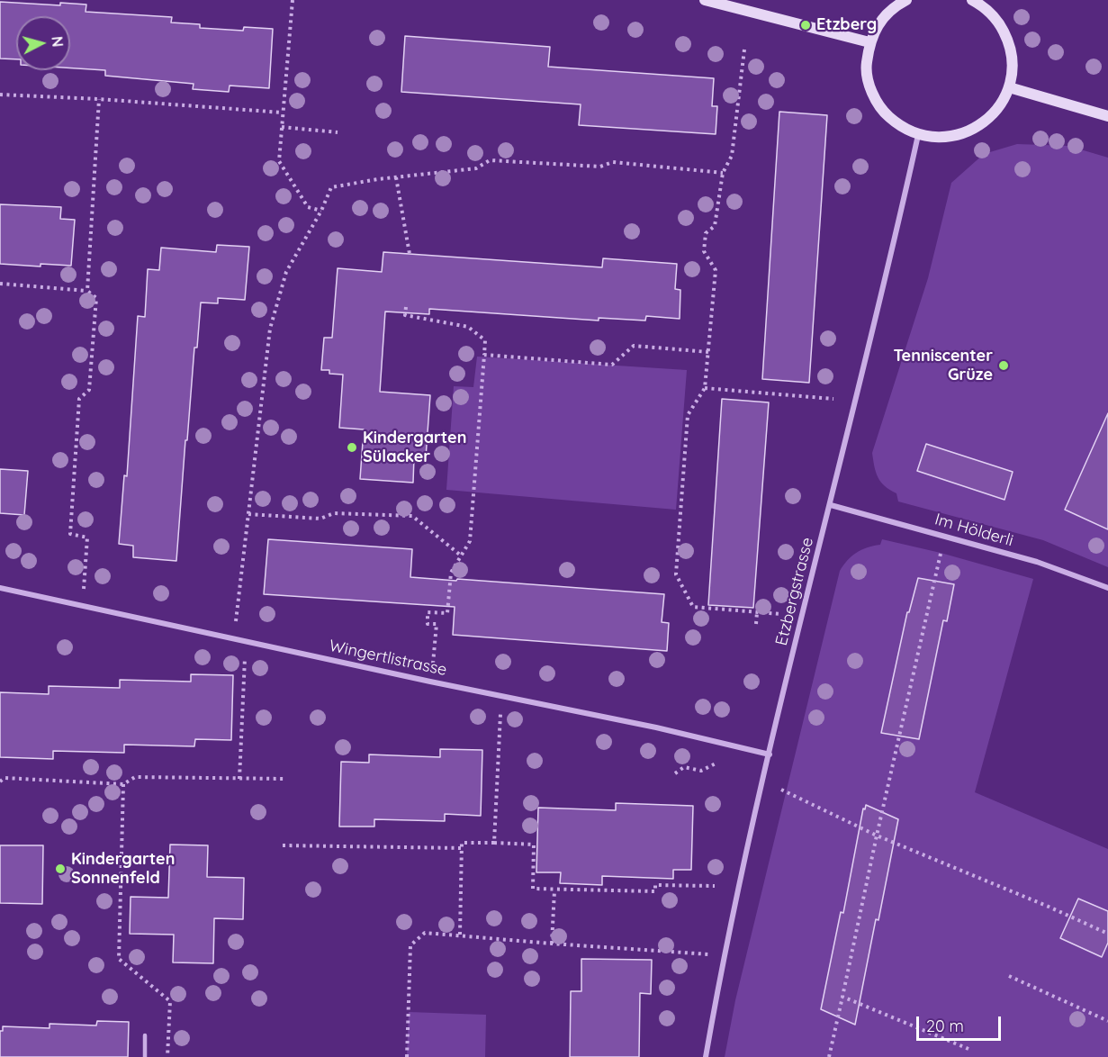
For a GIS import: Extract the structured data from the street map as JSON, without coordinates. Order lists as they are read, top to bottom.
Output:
{
  "streets": {
    "street": ["Im Hölderli", "Etzbergstrasse", "Wingertlistrasse"]
  },
  "crossings": [
    ["Im Hölderli", "Etzbergstrasse"],
    ["Etzbergstrasse", "Wingertlistrasse"]
  ],
  "places": [
    "Etzberg",
    "Tenniscenter Grüze",
    "Kindergarten Sülacker",
    "Kindergarten Sonnenfeld"
  ],
  "scale_bar": "20 m",
  "north": "right"
}
